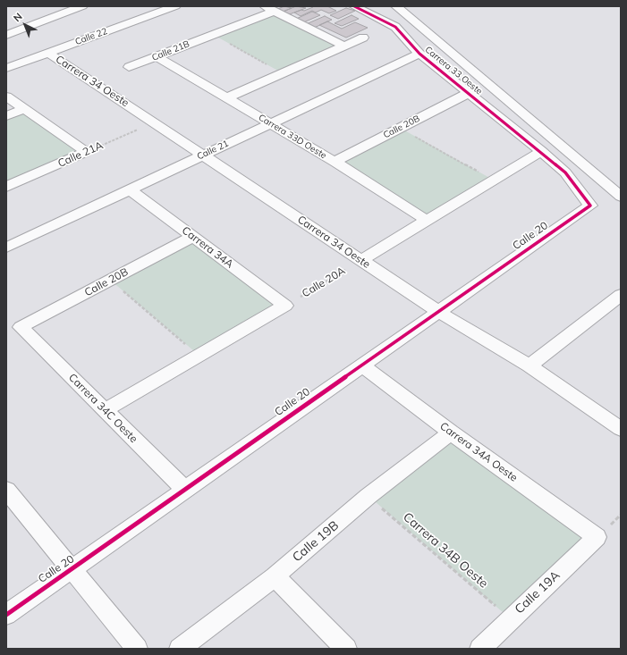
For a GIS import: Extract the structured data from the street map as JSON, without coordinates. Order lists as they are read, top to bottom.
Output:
{
  "streets": {
    "street": [
      "Calle 22",
      "Calle 21B",
      "Carrera 33 Oeste",
      "Carrera 34 Oeste",
      "Calle 20B",
      "Carrera 33D Oeste",
      "Calle 21",
      "Calle 21A",
      "Calle 20",
      "Carrera 34A",
      "Carrera 34C Oeste",
      "Carrera 34A Oeste",
      "Calle 19B",
      "Calle 19A"
    ],
    "path": ["Calle 20A", "Carrera 34B Oeste"]
  },
  "crossings": [
    ["Calle 22", "Carrera 34 Oeste"],
    ["Calle 21B", "Carrera 33D Oeste"],
    ["Carrera 33 Oeste", "Calle 20B"],
    ["Carrera 33 Oeste", "Calle 21"],
    ["Carrera 33 Oeste", "Calle 20"],
    ["Carrera 34 Oeste", "Calle 21"],
    ["Carrera 34 Oeste", "Calle 21A"],
    ["Carrera 34 Oeste", "Calle 20"],
    ["Carrera 34 Oeste", "Calle 20A"],
    ["Calle 20B", "Carrera 33D Oeste"],
    ["Calle 20B", "Carrera 34A"],
    ["Calle 20B", "Carrera 34C Oeste"],
    ["Carrera 33D Oeste", "Calle 21"],
    ["Calle 21", "Carrera 34A"],
    ["Calle 20", "Carrera 34C Oeste"],
    ["Calle 20", "Carrera 34A Oeste"],
    ["Carrera 34A", "Calle 20A"],
    ["Carrera 34A Oeste", "Calle 19B"],
    ["Carrera 34A Oeste", "Calle 19A"],
    ["Calle 19B", "Carrera 34B Oeste"],
    ["Carrera 34B Oeste", "Calle 19A"]
  ],
  "north": "top left"
}
